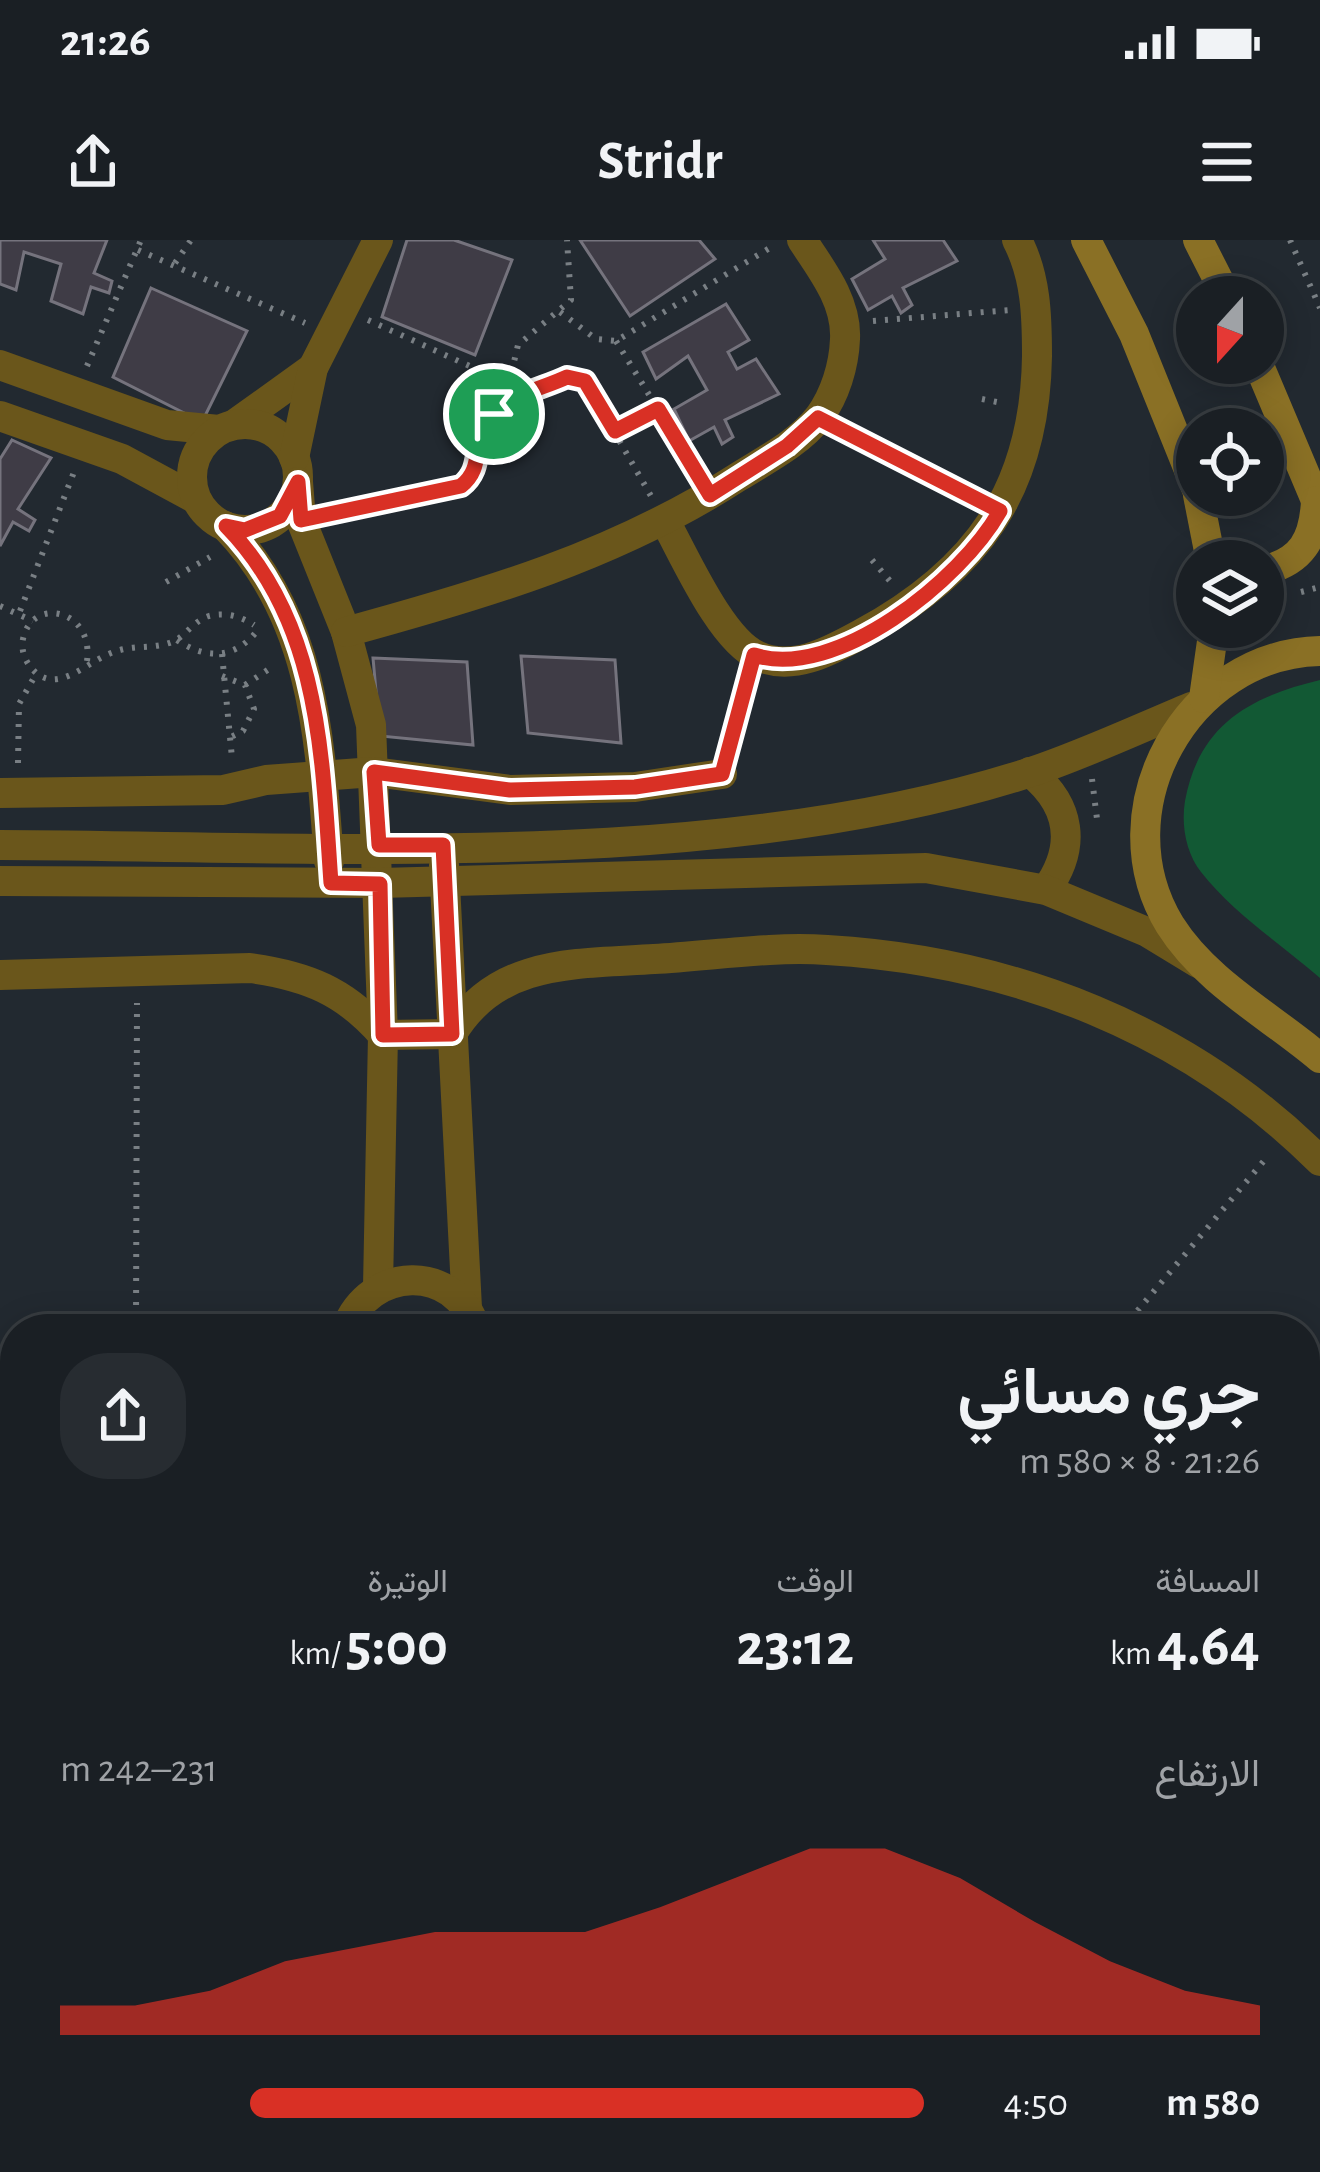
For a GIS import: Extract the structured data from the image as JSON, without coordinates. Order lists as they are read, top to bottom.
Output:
{
  "north": "bottom",
  "page": {
    "status": "21:26",
    "header": "Stridr",
    "heading": ["جري مسائي", "21:26 · 8 × 580 m"],
    "stats": [
      ["المسافة", "4.64 km"],
      ["الوقت", "23:12"],
      ["الوتيرة", "5:00 /km"]
    ],
    "chart": ["الارتفاع", "231–242 m"],
    "list": [
      {
        "name": "580 m",
        "note": "4:50"
      }
    ]
  }
}
